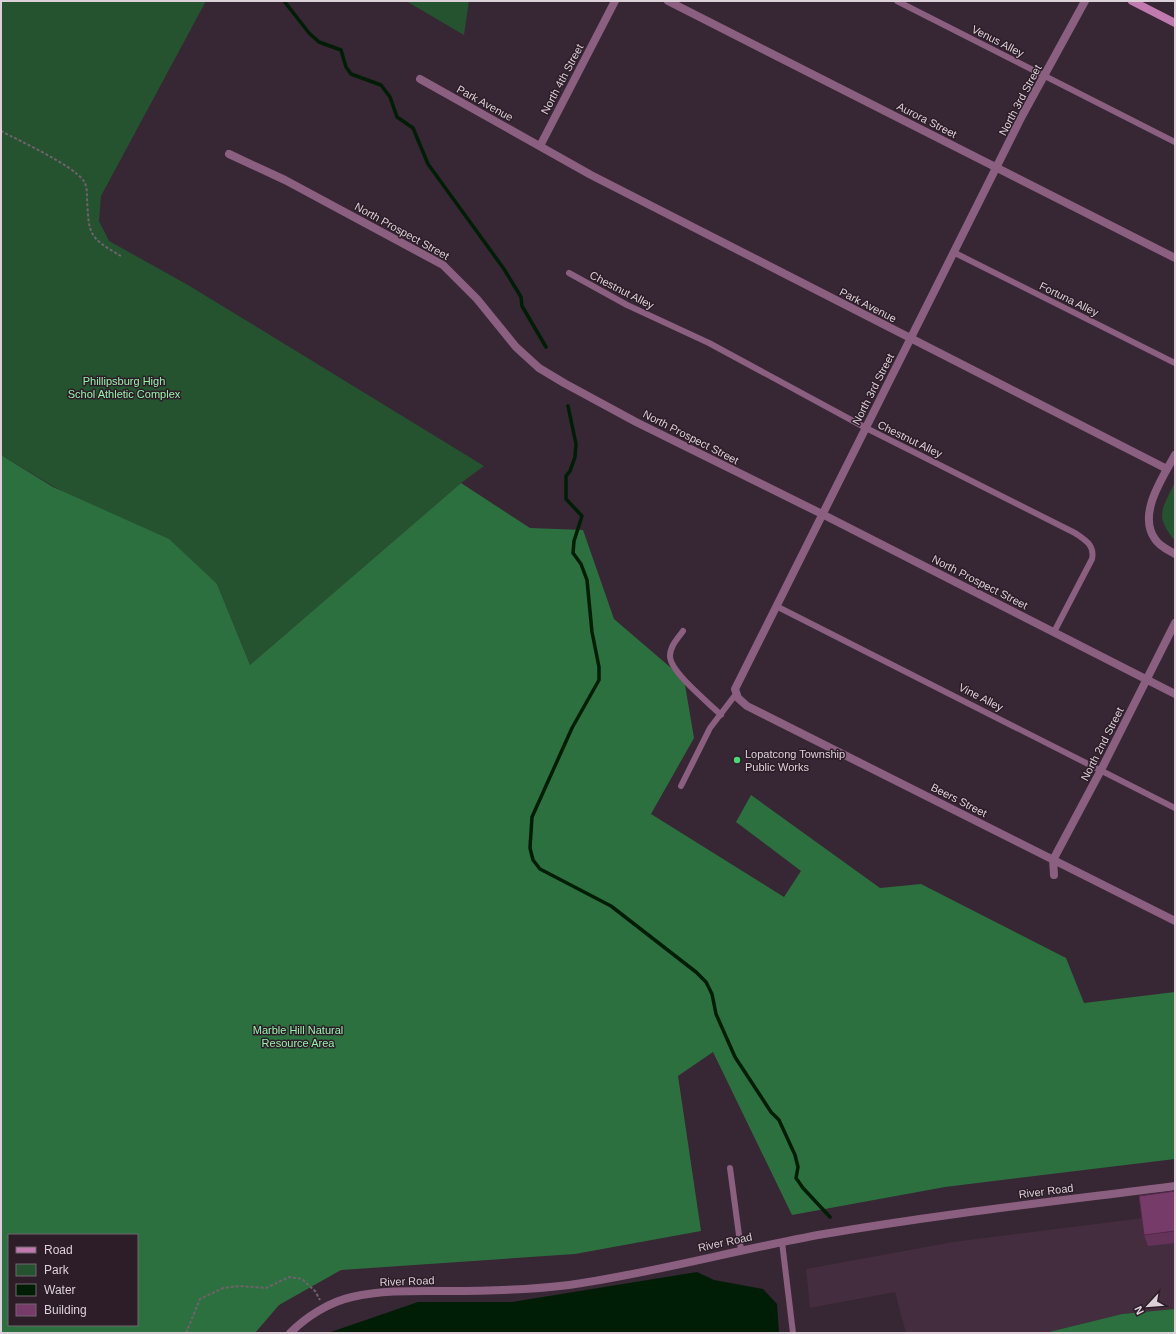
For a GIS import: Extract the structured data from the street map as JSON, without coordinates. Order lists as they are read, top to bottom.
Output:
{
  "streets": {
    "street": [
      "North 4th Street",
      "North 3rd Street",
      "Park Avenue",
      "Aurora Street",
      "North Prospect Street",
      "North 2nd Street",
      "Beers Street",
      "River Road"
    ],
    "lane": [
      "Venus Alley",
      "Chestnut Alley",
      "Fortuna Alley",
      "Vine Alley"
    ]
  },
  "crossings": [
    ["Venus Alley", "North 3rd Street"],
    ["North 4th Street", "Park Avenue"],
    ["North 3rd Street", "Park Avenue"],
    ["North 3rd Street", "Aurora Street"],
    ["North 3rd Street", "North Prospect Street"],
    ["North 3rd Street", "Chestnut Alley"],
    ["North 3rd Street", "Fortuna Alley"],
    ["North 3rd Street", "Vine Alley"],
    ["North 3rd Street", "Beers Street"],
    ["North Prospect Street", "Chestnut Alley"],
    ["North Prospect Street", "North 2nd Street"],
    ["Vine Alley", "North 2nd Street"],
    ["North 2nd Street", "Beers Street"]
  ],
  "parks": ["Phillipsburg High Schol Athletic Complex", "Marble Hill Natural Resource Area"],
  "places": ["Lopatcong Township Public Works"],
  "legend": [
    "Road",
    "Park",
    "Water",
    "Building"
  ],
  "north": "bottom left"
}
